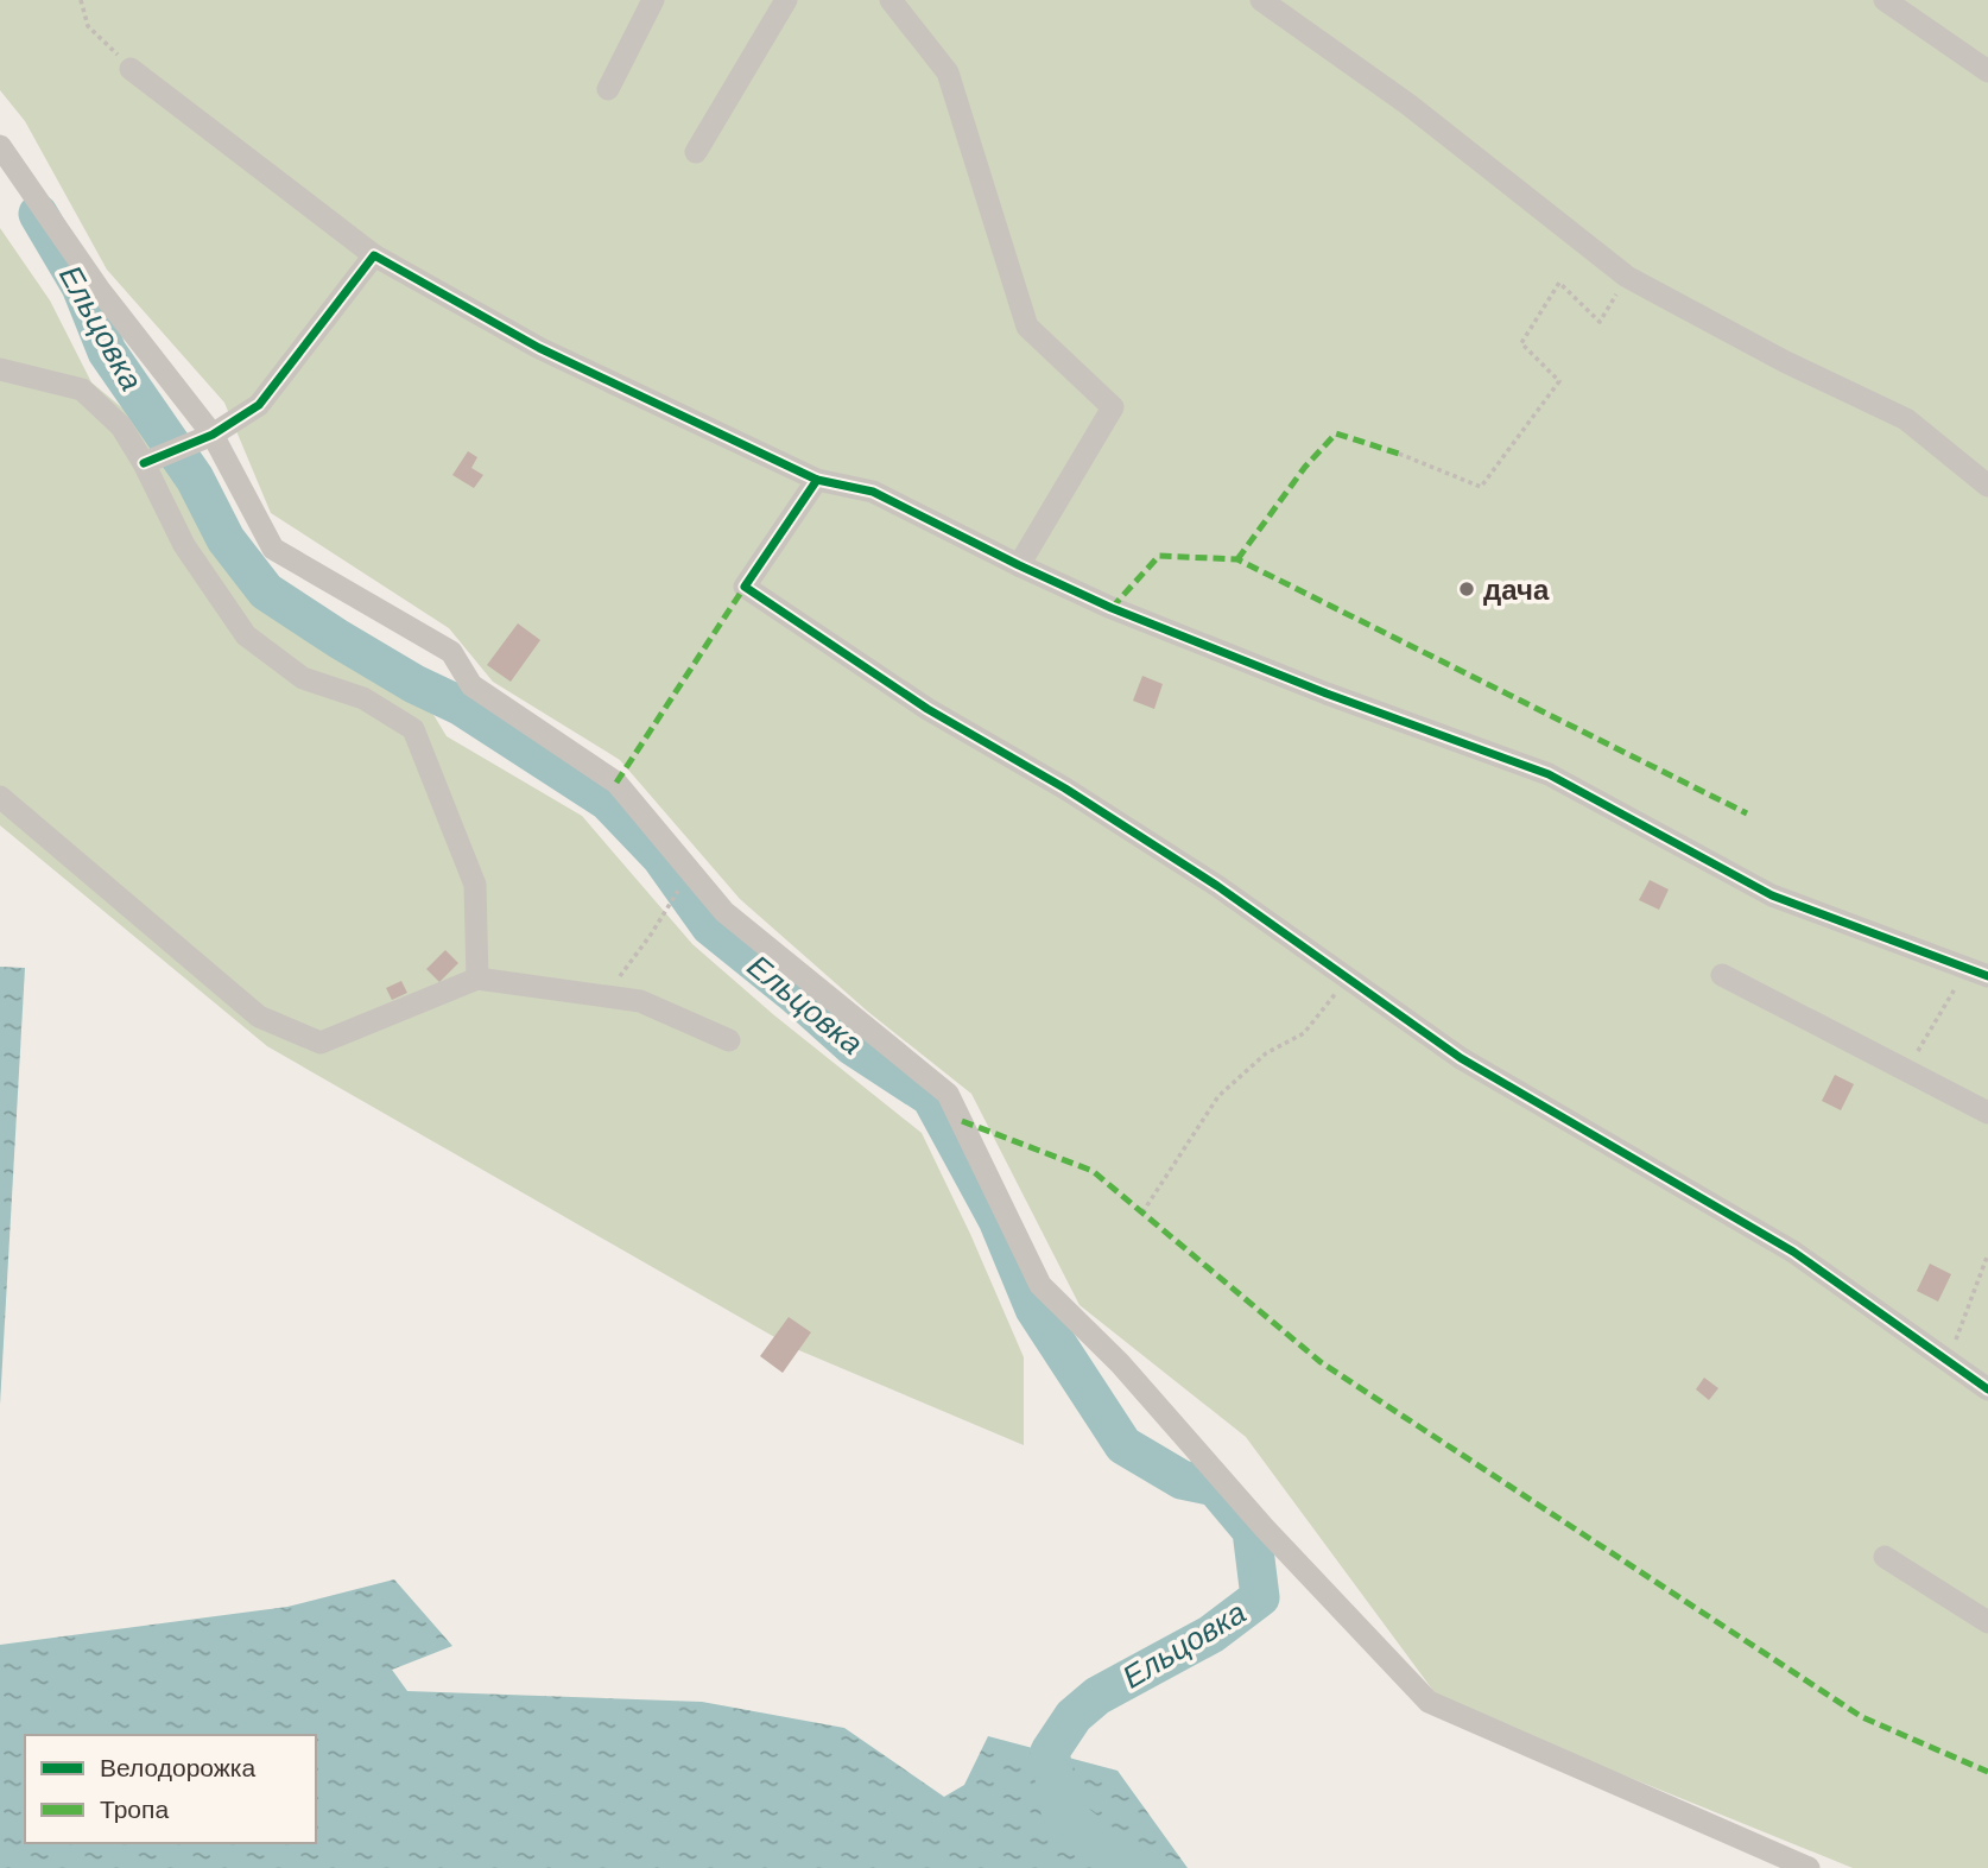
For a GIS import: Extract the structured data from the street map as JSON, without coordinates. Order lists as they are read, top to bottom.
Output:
{
  "water": ["Ельцовка"],
  "places": ["дача"],
  "legend": ["Велодорожка", "Тропа"]
}
